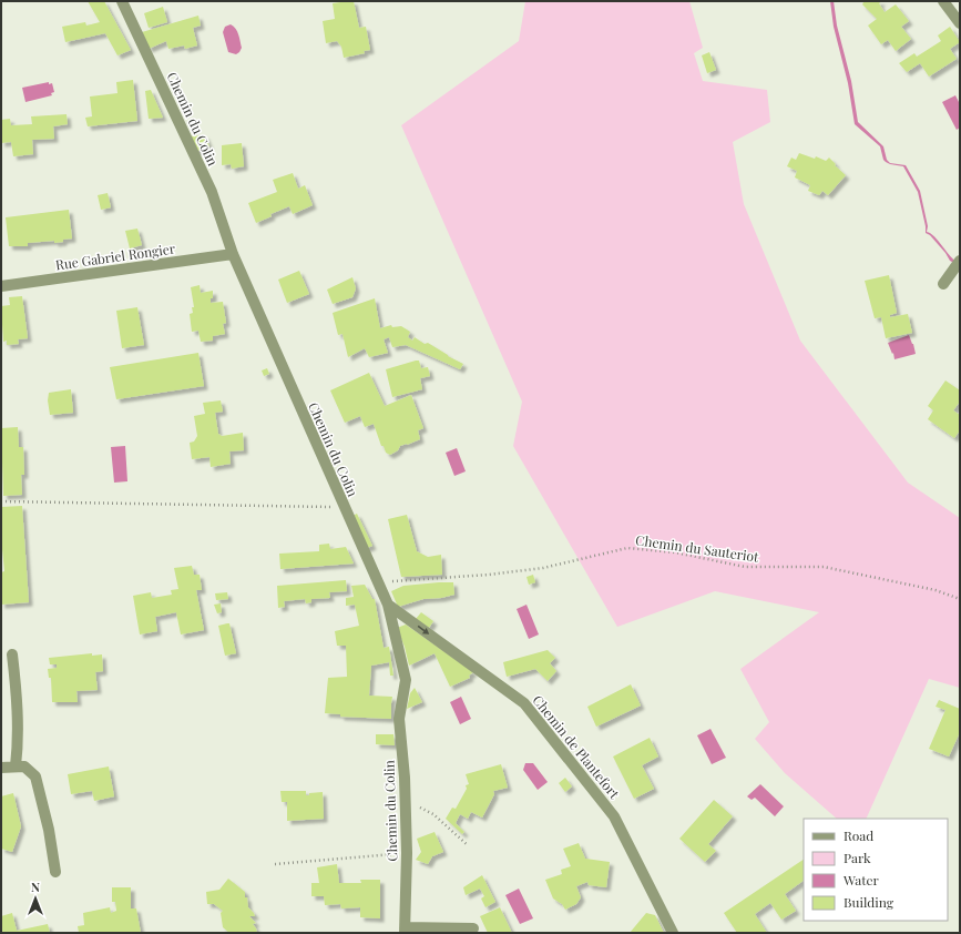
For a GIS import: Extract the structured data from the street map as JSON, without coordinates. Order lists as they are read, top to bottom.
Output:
{
  "streets": {
    "street": ["Chemin du Colin", "Rue Gabriel Rongier", "Chemin de Plantefort"],
    "path": ["Chemin du Sauteriot"]
  },
  "crossings": [
    ["Chemin du Colin", "Rue Gabriel Rongier"],
    ["Chemin du Colin", "Chemin du Sauteriot"],
    ["Chemin du Colin", "Chemin de Plantefort"]
  ],
  "one_way": ["Chemin de Plantefort"],
  "legend": [
    "Road",
    "Park",
    "Water",
    "Building"
  ],
  "north": "top"
}
